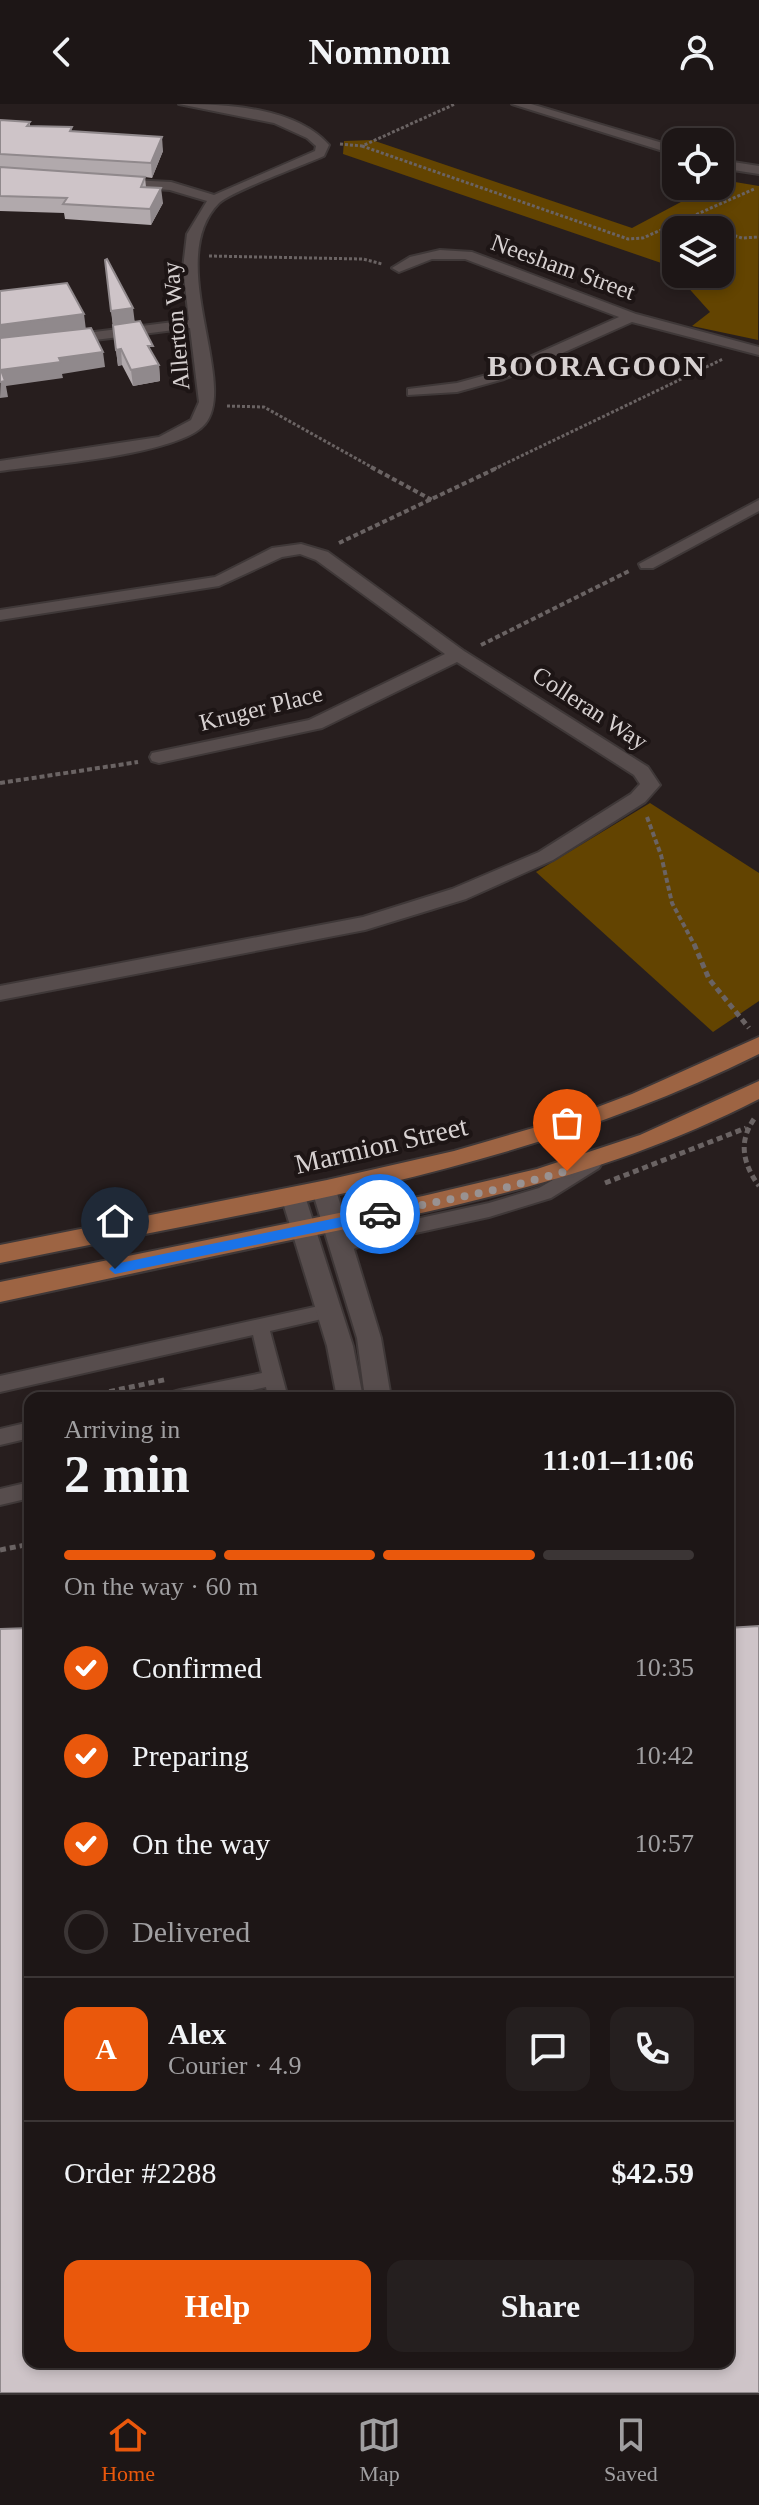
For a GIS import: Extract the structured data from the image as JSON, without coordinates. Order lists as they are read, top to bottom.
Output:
{
  "streets": {
    "main road": ["Marmion Street"],
    "street": [
      "Neesham Street",
      "Allerton Way",
      "Kruger Place",
      "Colleran Way"
    ]
  },
  "crossings": [
    ["Kruger Place", "Colleran Way"]
  ],
  "districts": ["BOORAGOON"],
  "page": {
    "header": "Nomnom",
    "heading": ["2 min", "Arriving in", "11:01–11:06"],
    "panel": [
      "Alex",
      "Courier · 4.9",
      "Order #2288",
      "$42.59"
    ],
    "bar": "On the way · 60 m",
    "list": [
      ["Confirmed", "10:35"],
      ["Preparing", "10:42"],
      ["On the way", "10:57"],
      "Delivered"
    ],
    "round": "A",
    "buttons": ["Help", "Share"],
    "tabs": ["Home", "Map", "Saved"]
  }
}
